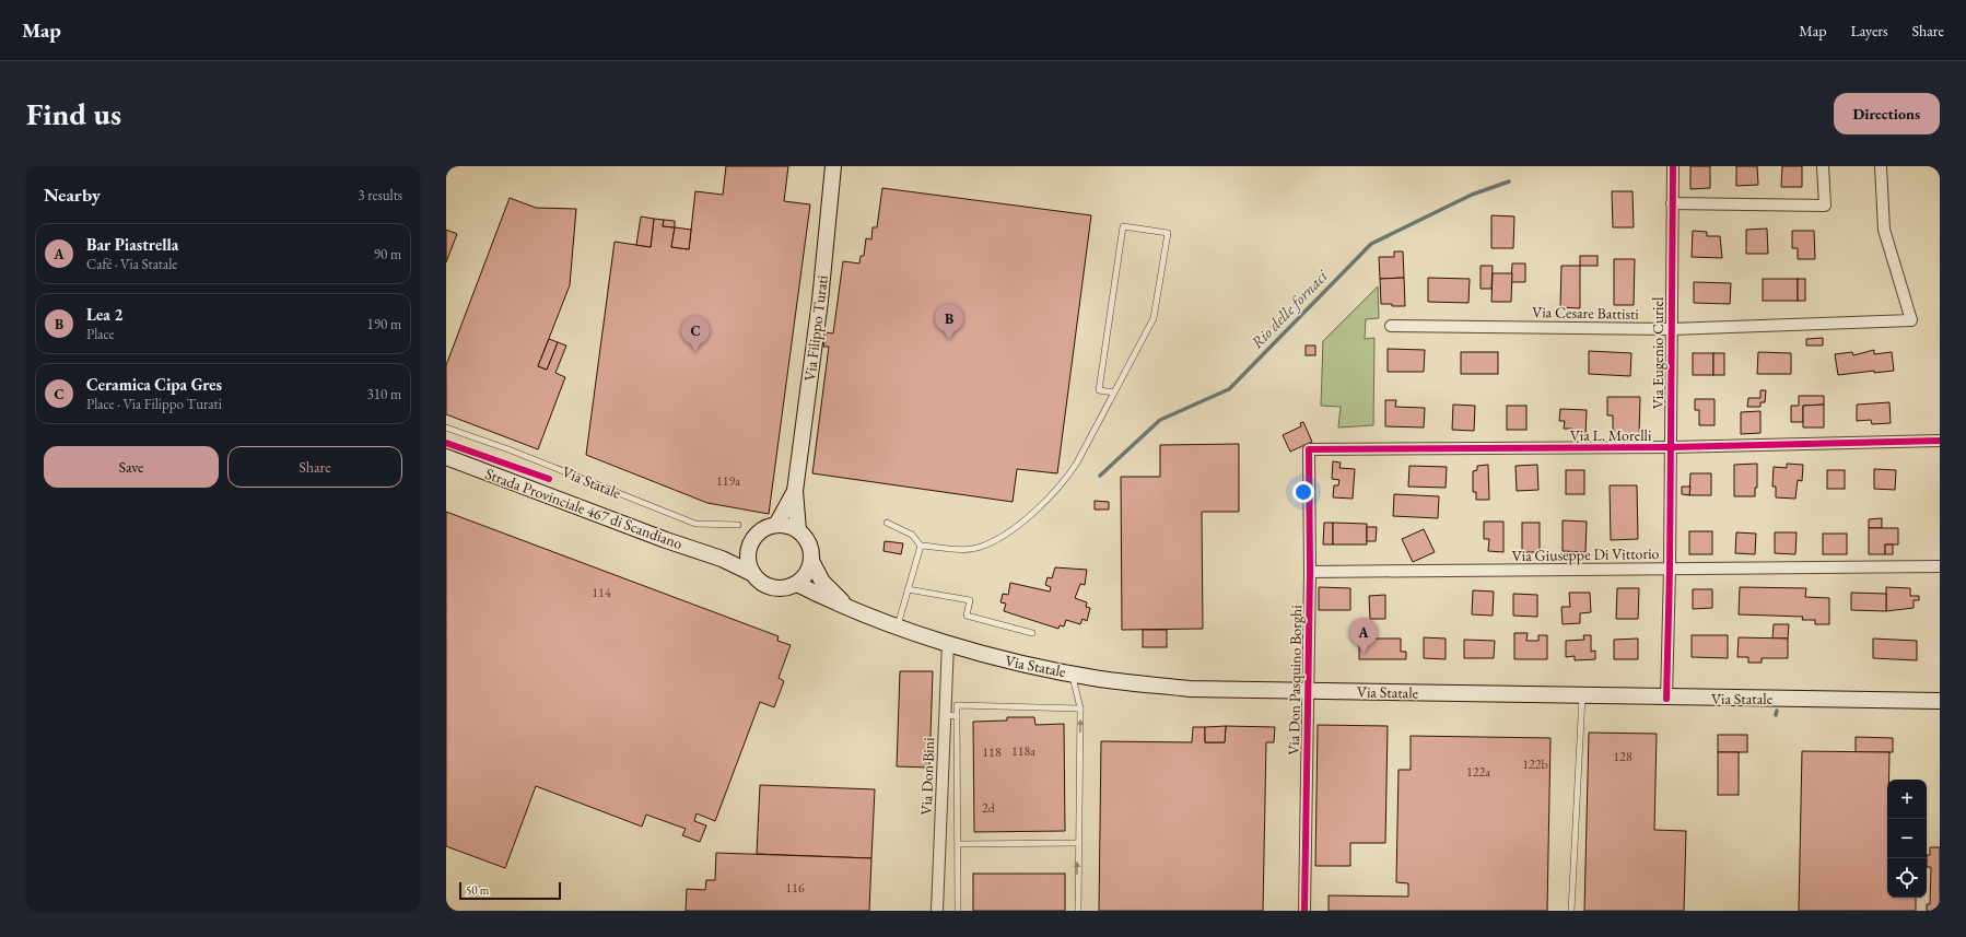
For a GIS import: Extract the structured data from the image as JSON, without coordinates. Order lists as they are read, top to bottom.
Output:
{
  "streets": {
    "main road": ["Via Filippo Turati", "Via Statale", "Strada Provinciale 467 di Scandiano"],
    "street": [
      "Via Cesare Battisti",
      "Via Eugenio Curiel",
      "Via L. Morelli",
      "Via Giuseppe Di Vittorio",
      "Via Don Pasquino Borghi",
      "Via Don Bini"
    ]
  },
  "crossings": [
    ["Via Cesare Battisti", "Via Eugenio Curiel"],
    ["Via Filippo Turati", "Via Statale"],
    ["Via Eugenio Curiel", "Via L. Morelli"],
    ["Via Eugenio Curiel", "Via Statale"],
    ["Via Eugenio Curiel", "Via Giuseppe Di Vittorio"],
    ["Via L. Morelli", "Via Don Pasquino Borghi"],
    ["Via Statale", "Via Don Pasquino Borghi"],
    ["Via Statale", "Via Don Bini"],
    ["Via Giuseppe Di Vittorio", "Via Don Pasquino Borghi"]
  ],
  "water": ["Rio delle fornaci"],
  "house_numbers": [
    "119a",
    "114",
    "118a",
    "118",
    "128",
    "122b",
    "122a",
    "2d",
    "116"
  ],
  "scale_bar": "50 m",
  "page": {
    "header": "Map",
    "nav": ["Map", "Layers", "Share"],
    "buttons": [
      "Directions",
      ["Save", "Share"]
    ],
    "title": "Find us",
    "heading": ["Nearby", "3 results"],
    "list": [
      {
        "mark": "A",
        "name": "Bar Piastrella",
        "note": "Café · Via Statale",
        "value": "90 m"
      },
      {
        "mark": "B",
        "name": "Lea 2",
        "note": "Place",
        "value": "190 m"
      },
      {
        "mark": "C",
        "name": "Ceramica Cipa Gres",
        "note": "Place · Via Filippo Turati",
        "value": "310 m"
      }
    ],
    "pins": ["B", "C", "A"],
    "map_buttons": ["+", "−"],
    "scale": "50 m"
  }
}
